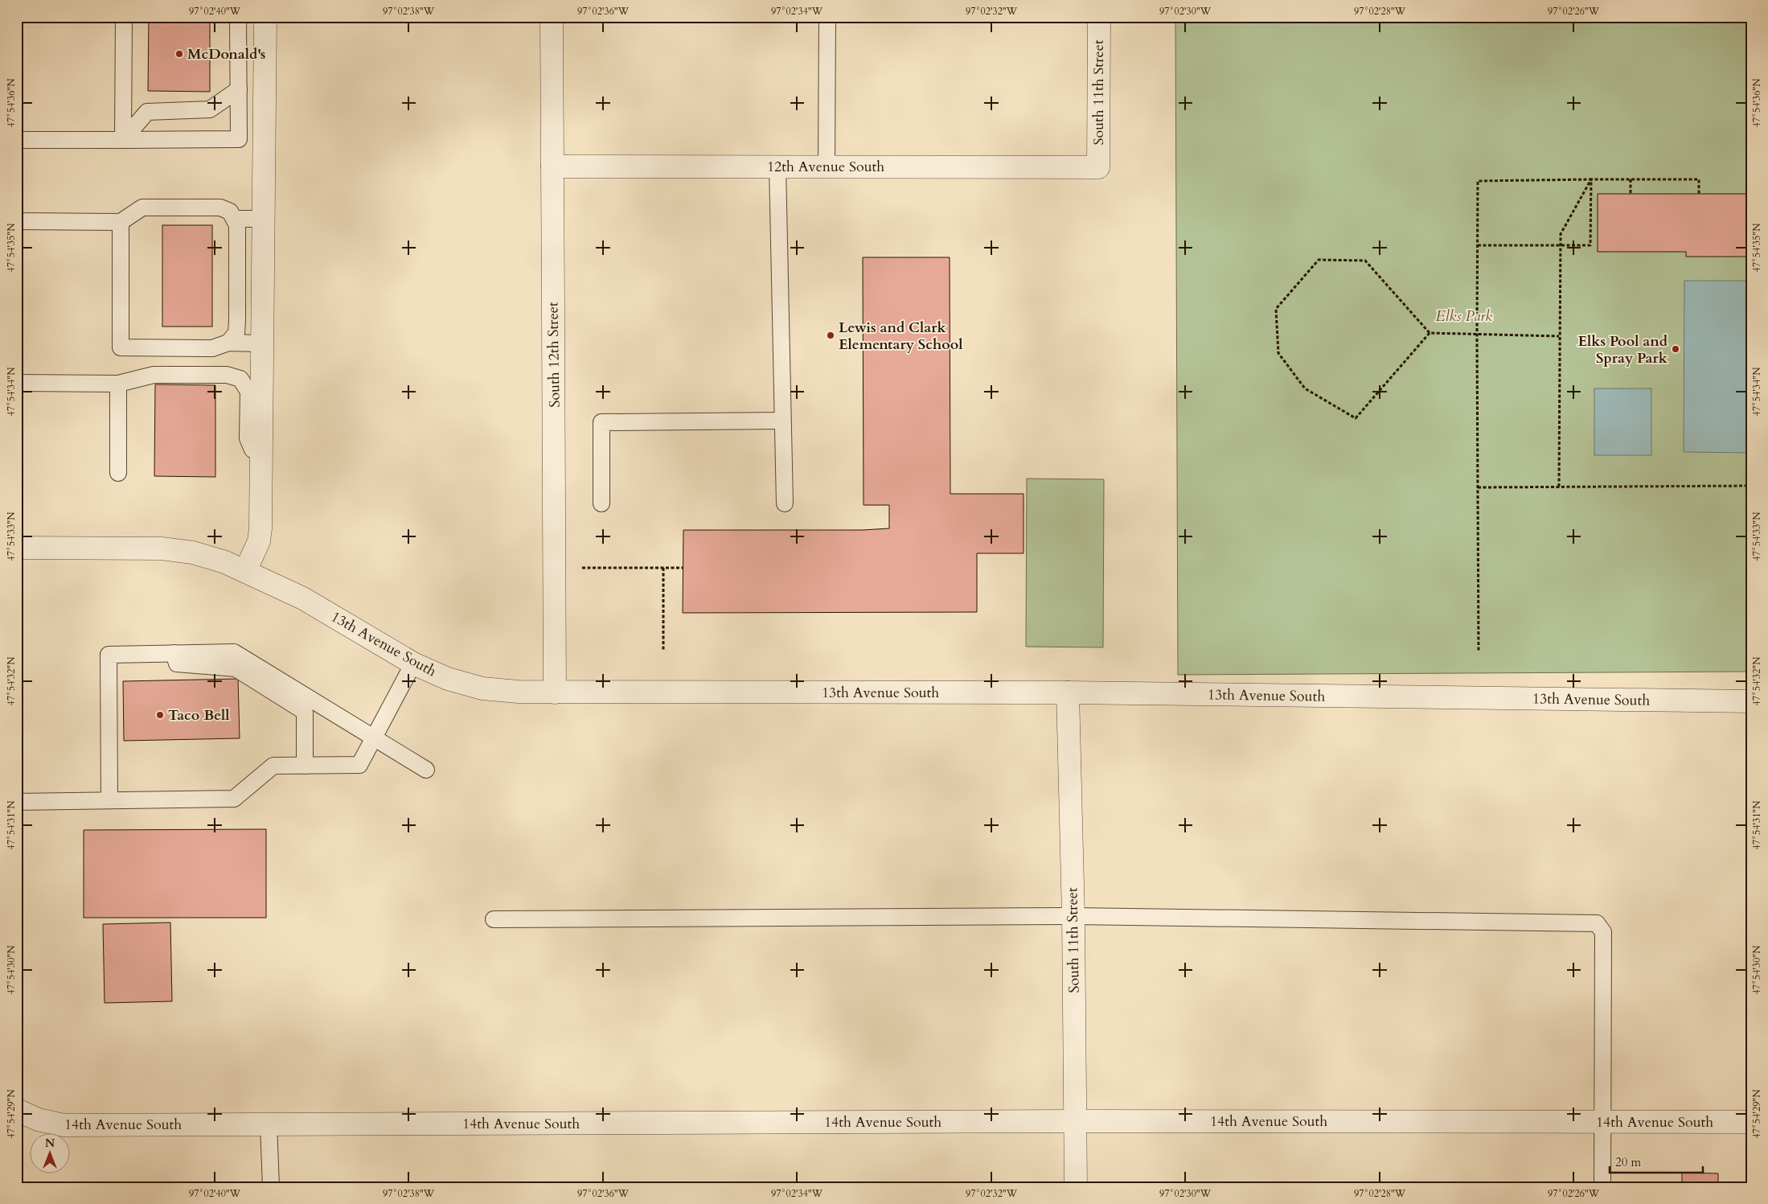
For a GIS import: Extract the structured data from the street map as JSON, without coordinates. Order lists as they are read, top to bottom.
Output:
{
  "streets": {
    "street": [
      "South 11th Street",
      "12th Avenue South",
      "South 12th Street",
      "13th Avenue South",
      "14th Avenue South"
    ]
  },
  "crossings": [
    ["South 11th Street", "12th Avenue South"],
    ["South 11th Street", "13th Avenue South"],
    ["South 11th Street", "14th Avenue South"],
    ["12th Avenue South", "South 12th Street"],
    ["South 12th Street", "13th Avenue South"]
  ],
  "parks": ["Elks Park"],
  "places": [
    "McDonald's",
    "Lewis and Clark Elementary School",
    "Elks Pool and Spray Park",
    "Taco Bell"
  ],
  "scale_bar": "20 m",
  "north": "top",
  "coordinates": [
    "97°02'40\"W",
    "97°02'38\"W",
    "97°02'36\"W",
    "97°02'34\"W",
    "97°02'32\"W",
    "97°02'30\"W",
    "97°02'28\"W",
    "97°02'26\"W",
    "47°54'36\"N",
    "47°54'35\"N",
    "47°54'34\"N",
    "47°54'33\"N",
    "47°54'32\"N",
    "47°54'31\"N",
    "47°54'30\"N",
    "47°54'29\"N"
  ]
}
